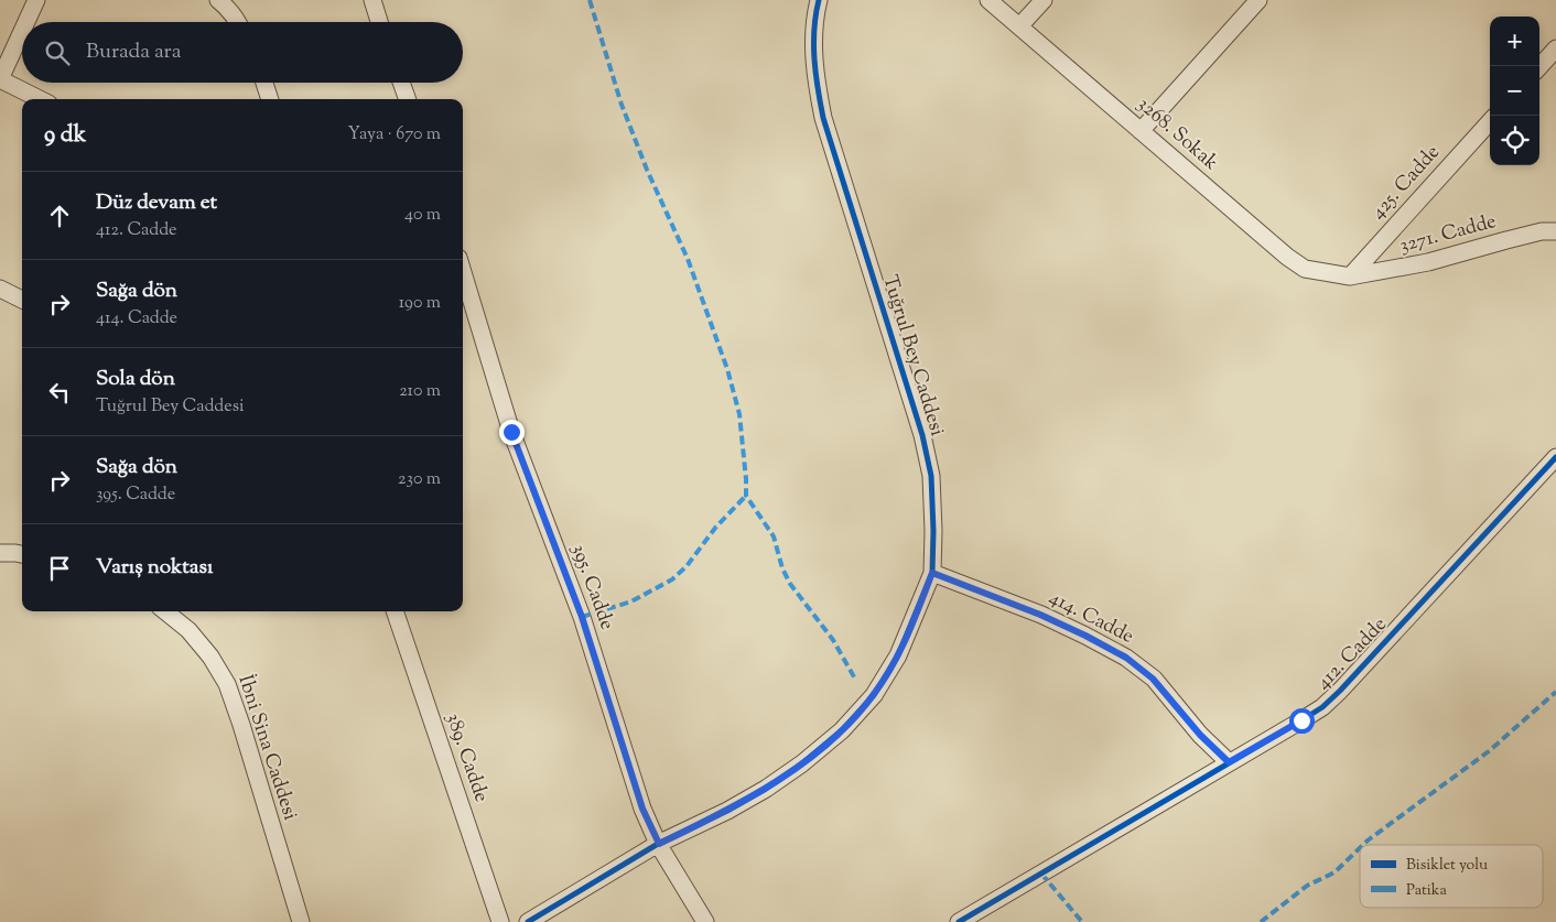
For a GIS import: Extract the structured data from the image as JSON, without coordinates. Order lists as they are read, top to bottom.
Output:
{
  "streets": {
    "street": [
      "3268. Sokak",
      "425. Cadde",
      "3271. Cadde",
      "Tuğrul Bey Caddesi",
      "395. Cadde",
      "414. Cadde",
      "412. Cadde",
      "İbni Sina Caddesi",
      "389. Cadde"
    ]
  },
  "crossings": [
    ["3268. Sokak", "425. Cadde"],
    ["3268. Sokak", "3271. Cadde"],
    ["425. Cadde", "3271. Cadde"],
    ["Tuğrul Bey Caddesi", "395. Cadde"],
    ["Tuğrul Bey Caddesi", "414. Cadde"],
    ["414. Cadde", "412. Cadde"]
  ],
  "legend": ["Bisiklet yolu", "Patika"],
  "page": {
    "map_buttons": ["+", "−"],
    "search": "Burada ara",
    "heading": ["9 dk", "Yaya · 670 m"],
    "list": [
      ["Düz devam et", "412. Cadde", "40 m"],
      ["Sağa dön", "414. Cadde", "190 m"],
      ["Sola dön", "Tuğrul Bey Caddesi", "210 m"],
      ["Sağa dön", "395. Cadde", "230 m"],
      "Varış noktası"
    ]
  }
}
